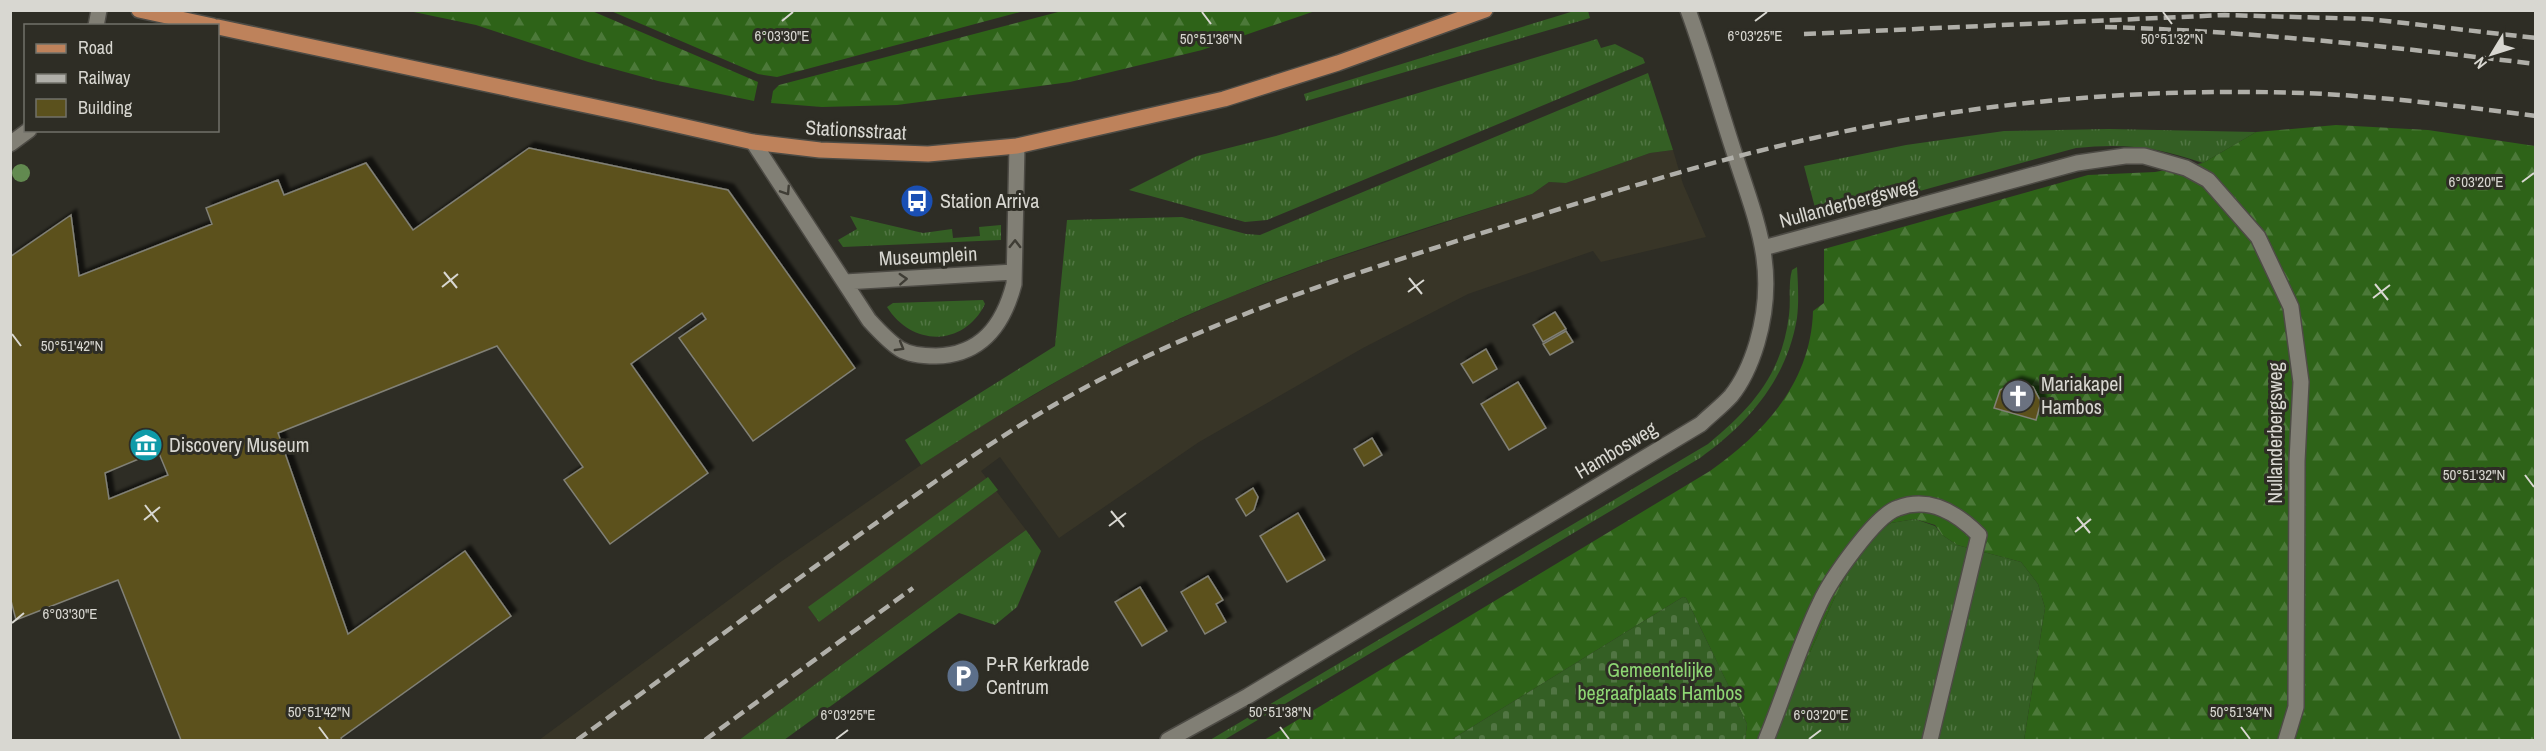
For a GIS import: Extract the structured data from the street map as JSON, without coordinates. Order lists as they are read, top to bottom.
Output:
{
  "streets": {
    "main road": ["Stationsstraat"],
    "street": ["Nullanderbergsweg", "Museumplein", "Hambosweg"]
  },
  "crossings": [
    ["Nullanderbergsweg", "Hambosweg"]
  ],
  "one_way": ["Museumplein"],
  "parks": ["Gemeentelijke begraafplaats Hambos"],
  "places": {
    "bus stop": ["Station Arriva"],
    "church": ["Mariakapel Hambos"],
    "museum": ["Discovery Museum"],
    "parking": ["P+R Kerkrade Centrum"]
  },
  "legend": ["Road", "Railway", "Building"],
  "north": "bottom left",
  "coordinates": [
    "6°03'30\"E",
    "6°03'25\"E",
    "50°51'36\"N",
    "50°51'32\"N",
    "6°03'20\"E",
    "50°51'42\"N",
    "50°51'38\"N",
    "50°51'34\"N"
  ]
}
